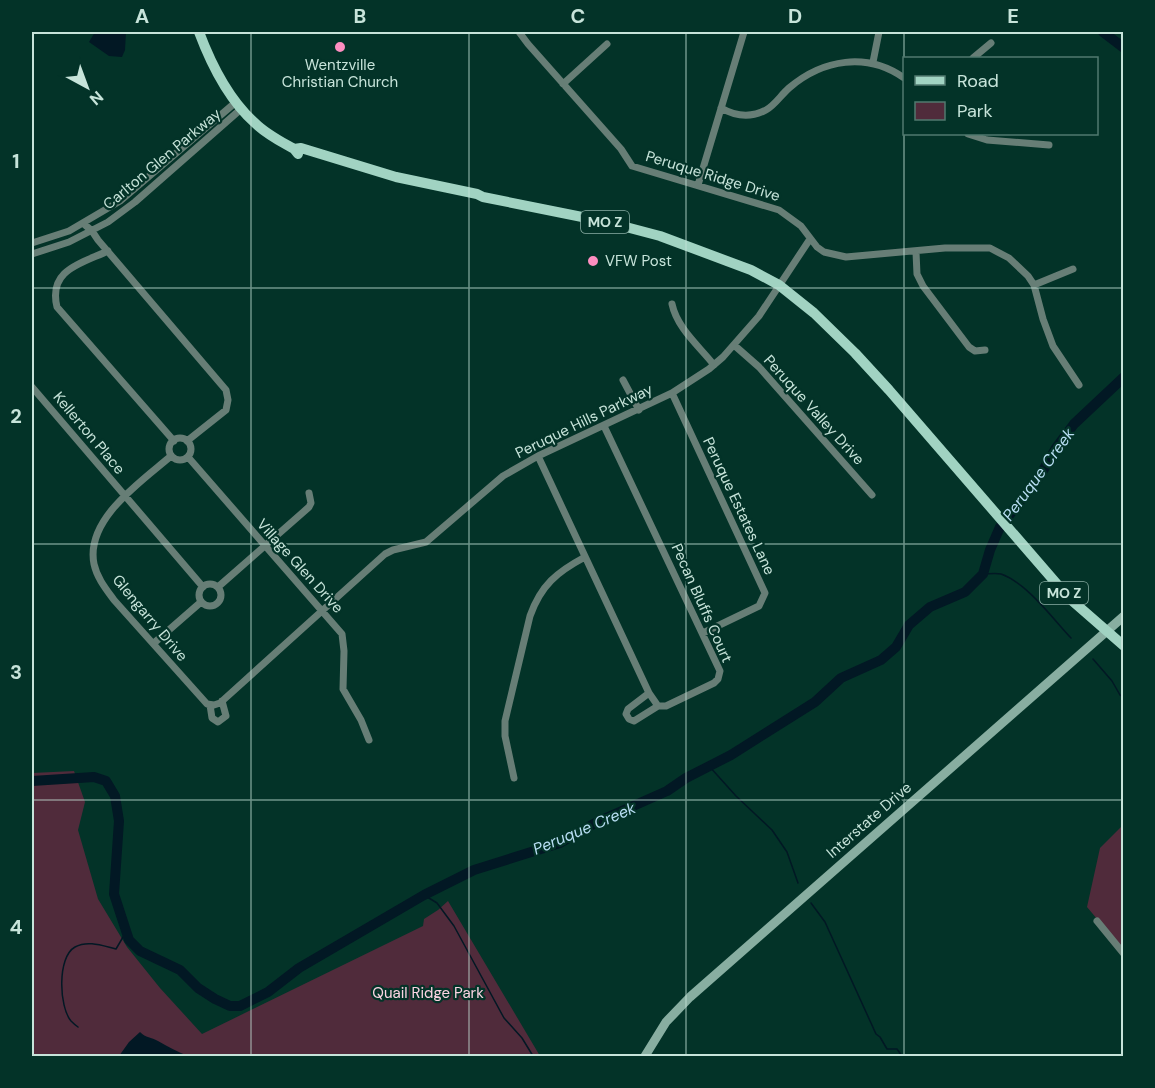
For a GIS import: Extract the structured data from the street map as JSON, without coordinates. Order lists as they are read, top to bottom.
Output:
{
  "streets": {
    "main road": ["MO Z", "Interstate Drive"],
    "street": [
      "Carlton Glen Parkway",
      "Peruque Ridge Drive",
      "Peruque Valley Drive",
      "Peruque Hills Parkway",
      "Kellerton Place",
      "Peruque Estates Lane",
      "Village Glen Drive",
      "Pecan Bluffs Court",
      "Glengarry Drive"
    ]
  },
  "crossings": [
    ["Carlton Glen Parkway", "MO Z"],
    ["Peruque Ridge Drive", "Peruque Hills Parkway"],
    ["MO Z", "Peruque Hills Parkway"],
    ["MO Z", "Interstate Drive"],
    ["Peruque Valley Drive", "Peruque Hills Parkway"],
    ["Peruque Hills Parkway", "Peruque Estates Lane"],
    ["Peruque Hills Parkway", "Village Glen Drive"],
    ["Peruque Hills Parkway", "Pecan Bluffs Court"],
    ["Peruque Hills Parkway", "Glengarry Drive"],
    ["Kellerton Place", "Glengarry Drive"],
    ["Peruque Estates Lane", "Pecan Bluffs Court"],
    ["Village Glen Drive", "Glengarry Drive"]
  ],
  "water": ["Peruque Creek"],
  "parks": ["Quail Ridge Park"],
  "places": ["Wentzville Christian Church", "VFW Post"],
  "legend": ["Road", "Park"],
  "north": "bottom right",
  "grid": {
    "columns": [
      "A",
      "B",
      "C",
      "D",
      "E"
    ],
    "rows": [
      "1",
      "2",
      "3",
      "4"
    ]
  }
}
